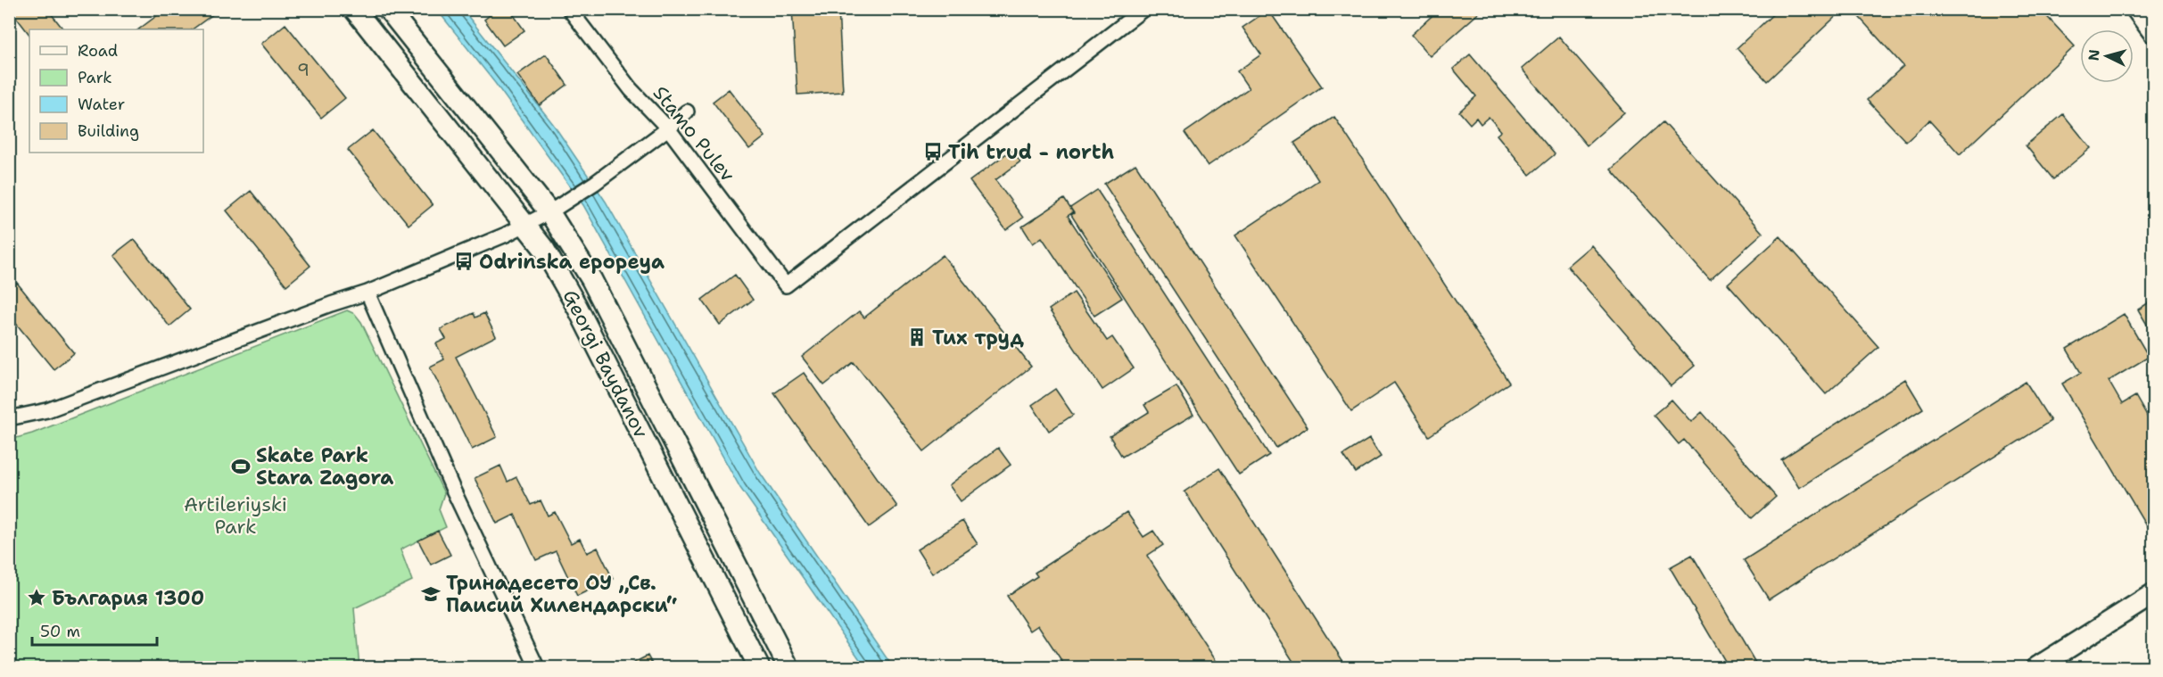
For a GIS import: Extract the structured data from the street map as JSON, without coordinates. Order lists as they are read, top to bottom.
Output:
{
  "streets": {
    "main road": ["Georgi Baydanov"],
    "street": ["Stamo Pulev"]
  },
  "parks": ["Artileriyski Park"],
  "places": {
    "bus stop": ["Tih trud - north", "Odrinska epopeya"],
    "building": ["Тих труд"],
    "sports": ["Skate Park Stara Zagora"],
    "school or university": ["Тринадесето ОУ „Св. Паисий Хилендарски“"],
    "place": ["България 1300"]
  },
  "house_numbers": ["9"],
  "legend": [
    "Road",
    "Park",
    "Water",
    "Building"
  ],
  "scale_bar": "50 m",
  "north": "left"
}
